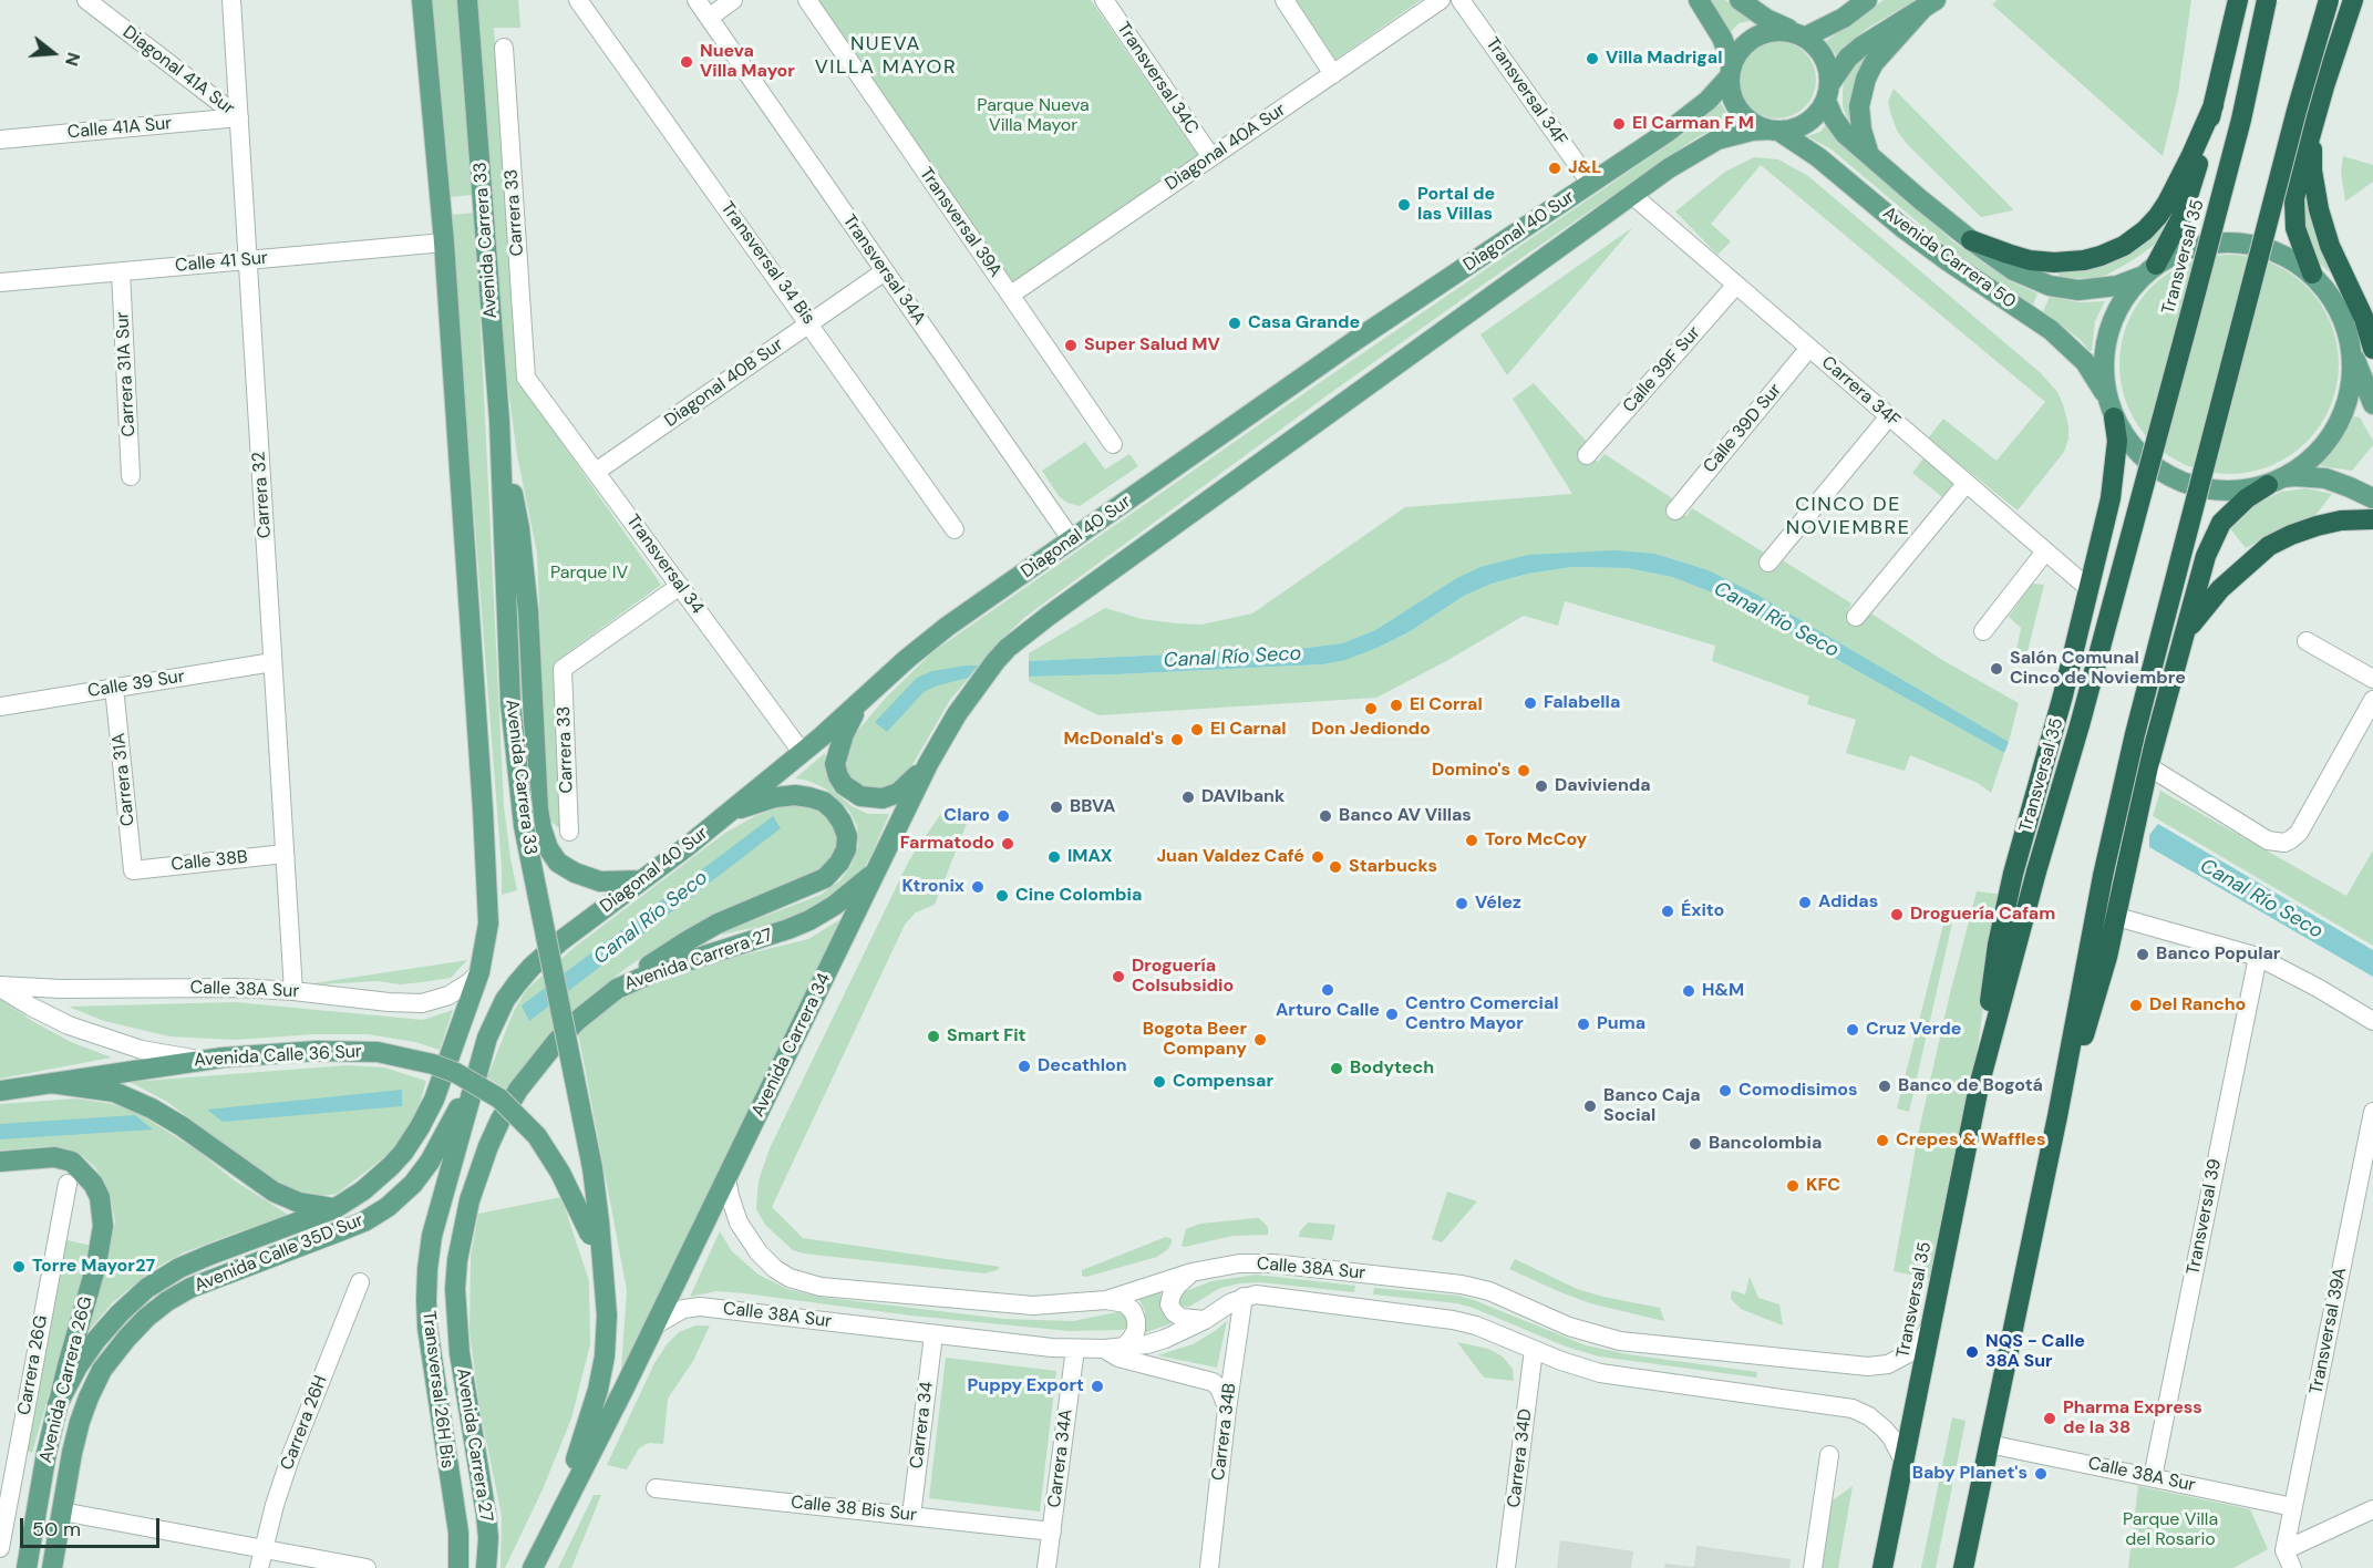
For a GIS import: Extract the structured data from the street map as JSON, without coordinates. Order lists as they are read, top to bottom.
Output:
{
  "streets": {
    "highway": ["Transversal 35"],
    "main road": [
      "Diagonal 40 Sur",
      "Avenida Carrera 33",
      "Avenida Carrera 50",
      "Avenida Carrera 27",
      "Avenida Carrera 34",
      "Avenida Calle 36 Sur",
      "Avenida Calle 35D Sur",
      "Avenida Carrera 26G",
      "Transversal 26H Bis"
    ],
    "street": [
      "Diagonal 41A Sur",
      "Transversal 34C",
      "Transversal 34F",
      "Calle 41A Sur",
      "Diagonal 40A Sur",
      "Carrera 33",
      "Transversal 39A",
      "Calle 41 Sur",
      "Transversal 34 Bis",
      "Transversal 34A",
      "Calle 39F Sur",
      "Carrera 31A Sur",
      "Diagonal 40B Sur",
      "Carrera 34F",
      "Calle 39D Sur",
      "Carrera 32",
      "Transversal 34",
      "Calle 39 Sur",
      "Carrera 31A",
      "Calle 38B",
      "Calle 38A Sur",
      "Transversal 39",
      "Carrera 26G",
      "Carrera 26H",
      "Carrera 34",
      "Carrera 34B",
      "Carrera 34A",
      "Carrera 34D",
      "Calle 38 Bis Sur"
    ]
  },
  "crossings": [
    ["Diagonal 41A Sur", "Calle 41A Sur"],
    ["Diagonal 41A Sur", "Carrera 32"],
    ["Transversal 34C", "Diagonal 40A Sur"],
    ["Transversal 34F", "Diagonal 40 Sur"],
    ["Calle 41A Sur", "Carrera 32"],
    ["Diagonal 40A Sur", "Transversal 39A"],
    ["Carrera 33", "Transversal 34"],
    ["Transversal 39A", "Calle 38A Sur"],
    ["Diagonal 40 Sur", "Avenida Carrera 50"],
    ["Diagonal 40 Sur", "Transversal 34A"],
    ["Diagonal 40 Sur", "Carrera 34F"],
    ["Diagonal 40 Sur", "Transversal 34"],
    ["Diagonal 40 Sur", "Avenida Carrera 34"],
    ["Diagonal 40 Sur", "Avenida Calle 35D Sur"],
    ["Diagonal 40 Sur", "Transversal 26H Bis"],
    ["Avenida Carrera 33", "Calle 41 Sur"],
    ["Avenida Carrera 33", "Calle 38A Sur"],
    ["Avenida Carrera 33", "Avenida Calle 36 Sur"],
    ["Avenida Carrera 33", "Avenida Calle 35D Sur"],
    ["Transversal 35", "Calle 38A Sur"],
    ["Calle 41 Sur", "Carrera 31A Sur"],
    ["Calle 41 Sur", "Carrera 32"],
    ["Transversal 34 Bis", "Diagonal 40B Sur"],
    ["Transversal 34A", "Diagonal 40B Sur"],
    ["Calle 39F Sur", "Carrera 34F"],
    ["Diagonal 40B Sur", "Transversal 34"],
    ["Carrera 34F", "Calle 39D Sur"],
    ["Carrera 32", "Calle 39 Sur"],
    ["Carrera 32", "Calle 38B"],
    ["Carrera 32", "Calle 38A Sur"],
    ["Calle 39 Sur", "Carrera 31A"],
    ["Carrera 31A", "Calle 38B"],
    ["Avenida Carrera 27", "Avenida Carrera 34"],
    ["Calle 38A Sur", "Avenida Carrera 34"],
    ["Calle 38A Sur", "Transversal 39"],
    ["Calle 38A Sur", "Carrera 34"],
    ["Calle 38A Sur", "Carrera 34B"],
    ["Calle 38A Sur", "Carrera 34A"],
    ["Calle 38A Sur", "Carrera 34D"],
    ["Avenida Calle 35D Sur", "Avenida Carrera 26G"],
    ["Avenida Calle 35D Sur", "Transversal 26H Bis"],
    ["Carrera 34", "Calle 38 Bis Sur"],
    ["Carrera 34A", "Calle 38 Bis Sur"]
  ],
  "districts": ["NUEVA VILLA MAYOR", "CINCO DE NOVIEMBRE"],
  "water": ["Canal Río Seco"],
  "parks": ["Parque Nueva Villa Mayor", "Parque IV", "Parque Villa del Rosario"],
  "places": [
    "Villa Madrigal",
    "Nueva Villa Mayor",
    "El Carman F M",
    "J&L",
    "Portal de las Villas",
    "Casa Grande",
    "Super Salud MV",
    "Salón Comunal Cinco de Noviembre",
    "Falabella",
    "El Corral",
    "Don Jediondo",
    "El Carnal",
    "McDonald's",
    "Domino's",
    "Davivienda",
    "DAVIbank",
    "BBVA",
    "Claro",
    "Banco AV Villas",
    "Toro McCoy",
    "Farmatodo",
    "IMAX",
    "Juan Valdez Café",
    "Starbucks",
    "Ktronix",
    "Cine Colombia",
    "Adidas",
    "Vélez",
    "Éxito",
    "Droguería Cafam",
    "Banco Popular",
    "Droguería Colsubsidio",
    "Arturo Calle",
    "H&M",
    "Del Rancho",
    "Centro Comercial Centro Mayor",
    "Puma",
    "Cruz Verde",
    "Smart Fit",
    "Bogota Beer Company",
    "Decathlon",
    "Bodytech",
    "Compensar",
    "Banco de Bogotá",
    "Comodisimos",
    "Banco Caja Social",
    "Crepes & Waffles",
    "Bancolombia",
    "KFC",
    "Torre Mayor27",
    "NQS - Calle 38A Sur",
    "Puppy Export",
    "Pharma Express de la 38",
    "Baby Planet's"
  ],
  "scale_bar": "50 m",
  "north": "right"
}
